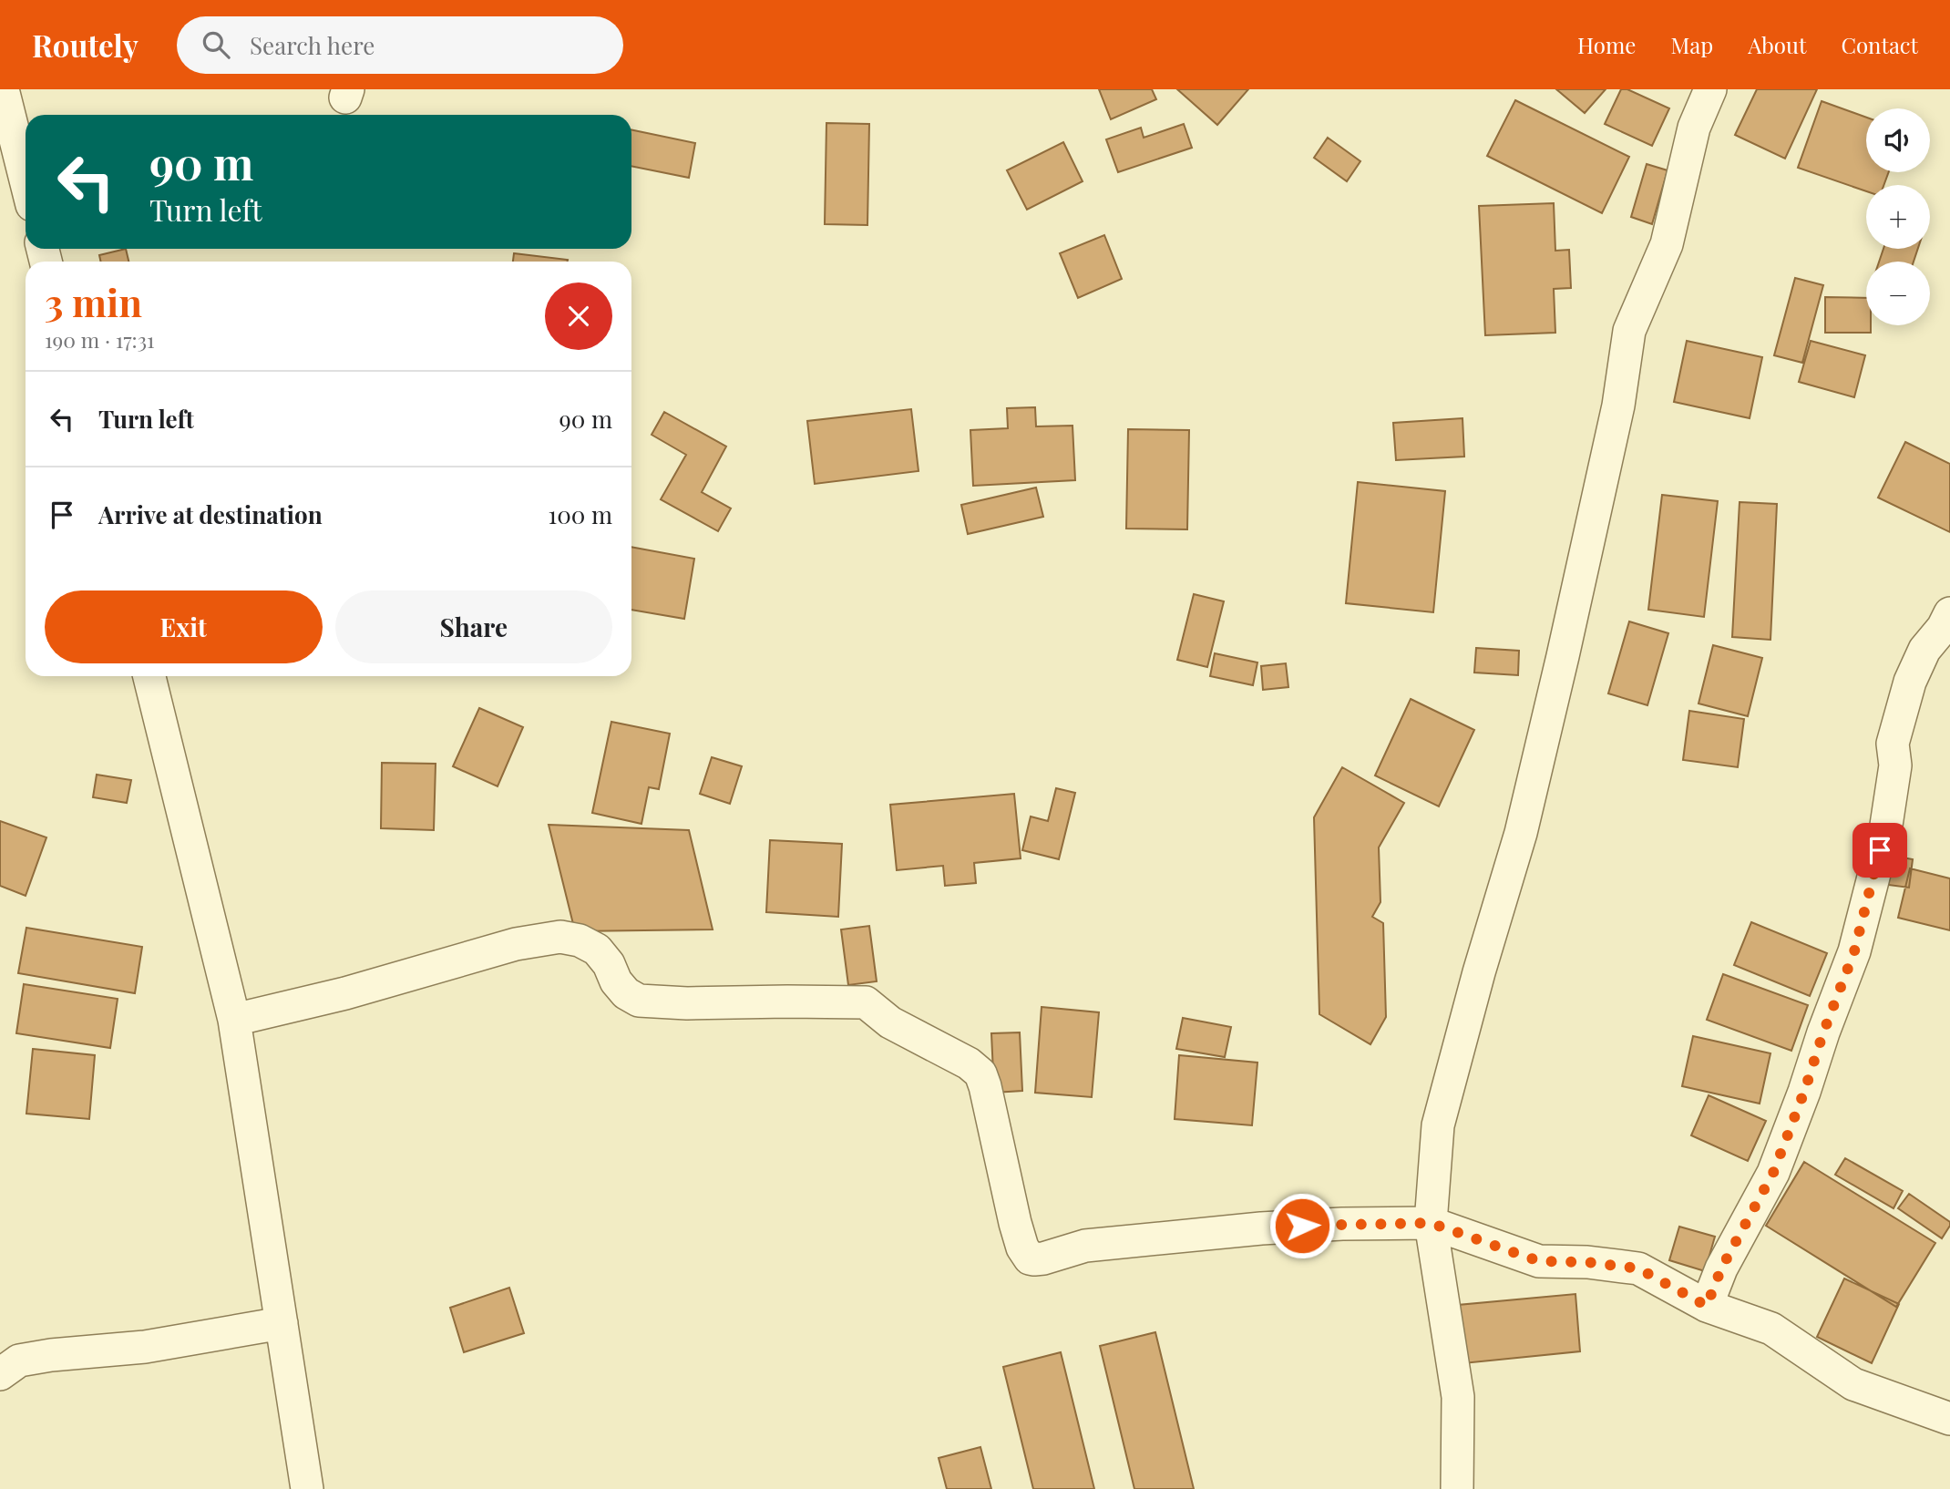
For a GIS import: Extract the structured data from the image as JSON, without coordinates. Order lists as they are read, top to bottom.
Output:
{
  "page": {
    "header": "Routely",
    "search": "Search here",
    "nav": [
      "Home",
      "Map",
      "About",
      "Contact"
    ],
    "map_buttons": ["+", "−"],
    "turn": ["90 m", "Turn left"],
    "heading": ["3 min", "190 m · 17:31"],
    "list": [
      {
        "name": "Turn left",
        "value": "90 m"
      },
      {
        "name": "Arrive at destination",
        "value": "100 m"
      }
    ],
    "buttons": ["Exit", "Share"]
  }
}
